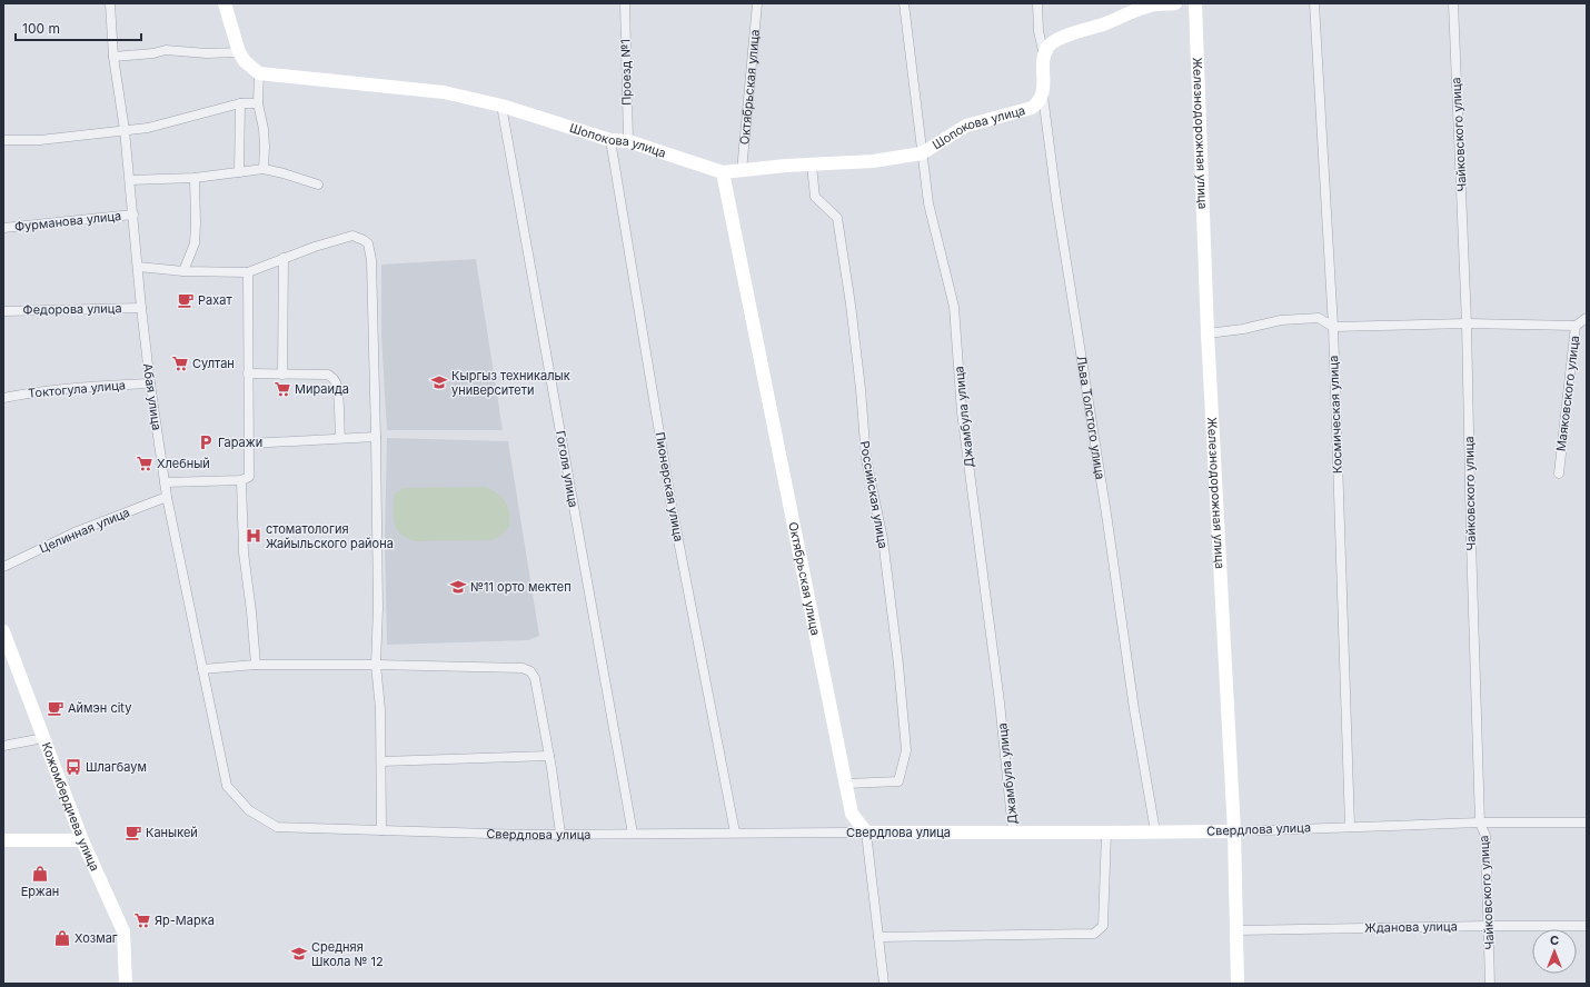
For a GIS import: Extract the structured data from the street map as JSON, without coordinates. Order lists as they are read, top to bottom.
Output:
{
  "streets": {
    "street": [
      "Проезд №1",
      "Октябрьская улица",
      "Шопокова улица",
      "Железнодорожная улица",
      "Чайковского улица",
      "Фурманова улица",
      "Федорова улица",
      "Токтогула улица",
      "Маяковского улица",
      "Абая улица",
      "Космическая улица",
      "Джамбула улица",
      "Льва Толстого улица",
      "Гоголя улица",
      "Пионерская улица",
      "Российская улица",
      "Целинная улица",
      "Кожомбердиева улица",
      "Свердлова улица",
      "Жданова улица"
    ]
  },
  "crossings": [
    ["Проезд №1", "Шопокова улица"],
    ["Октябрьская улица", "Шопокова улица"],
    ["Октябрьская улица", "Российская улица"],
    ["Октябрьская улица", "Свердлова улица"],
    ["Шопокова улица", "Джамбула улица"],
    ["Шопокова улица", "Льва Толстого улица"],
    ["Шопокова улица", "Гоголя улица"],
    ["Шопокова улица", "Пионерская улица"],
    ["Шопокова улица", "Российская улица"],
    ["Железнодорожная улица", "Свердлова улица"],
    ["Железнодорожная улица", "Жданова улица"],
    ["Чайковского улица", "Свердлова улица"],
    ["Чайковского улица", "Жданова улица"],
    ["Фурманова улица", "Абая улица"],
    ["Федорова улица", "Абая улица"],
    ["Токтогула улица", "Абая улица"],
    ["Абая улица", "Целинная улица"],
    ["Абая улица", "Свердлова улица"],
    ["Космическая улица", "Свердлова улица"],
    ["Джамбула улица", "Свердлова улица"],
    ["Льва Толстого улица", "Свердлова улица"],
    ["Гоголя улица", "Свердлова улица"],
    ["Пионерская улица", "Свердлова улица"]
  ],
  "places": {
    "cafe": ["Рахат", "Аймэн city", "Каныкей"],
    "supermarket": [
      "Султан",
      "Мираида",
      "Хлебный",
      "Яр-Марка"
    ],
    "school or university": ["Кыргыз техникалык университети", "№11 орто мектеп", "Средняя Школа № 12"],
    "parking": ["Гаражи"],
    "hospital": ["стоматология Жайыльского района"],
    "bus stop": ["Шлагбаум"],
    "shop": ["Ержан", "Хозмаг"]
  },
  "scale_bar": "100 m",
  "north": "top"
}
